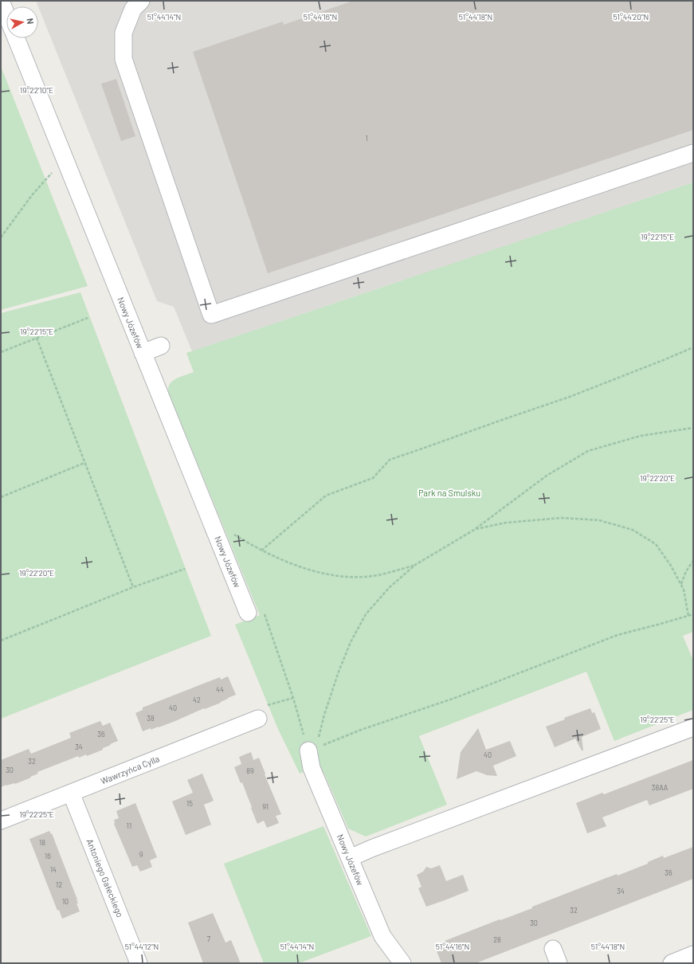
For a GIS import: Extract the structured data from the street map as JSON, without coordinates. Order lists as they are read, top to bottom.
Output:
{
  "streets": {
    "street": ["Nowy Józefów", "Wawrzyńca Cylla", "Antoniego Gałeckiego"]
  },
  "crossings": [
    ["Wawrzyńca Cylla", "Antoniego Gałeckiego"]
  ],
  "parks": ["Park na Smulsku"],
  "house_numbers": [
    "1",
    "44",
    "42",
    "40",
    "38",
    "36",
    "34",
    "40",
    "32",
    "30",
    "89",
    "38AA",
    "15",
    "91",
    "11",
    "18",
    "9",
    "16",
    "14",
    "36",
    "12",
    "34",
    "10",
    "32",
    "30",
    "7",
    "28"
  ],
  "north": "right",
  "coordinates": [
    "51°44'14\"N",
    "51°44'16\"N",
    "51°44'18\"N",
    "51°44'20\"N",
    "19°22'10\"E",
    "19°22'15\"E",
    "19°22'20\"E",
    "19°22'25\"E",
    "51°44'12\"N"
  ]
}
